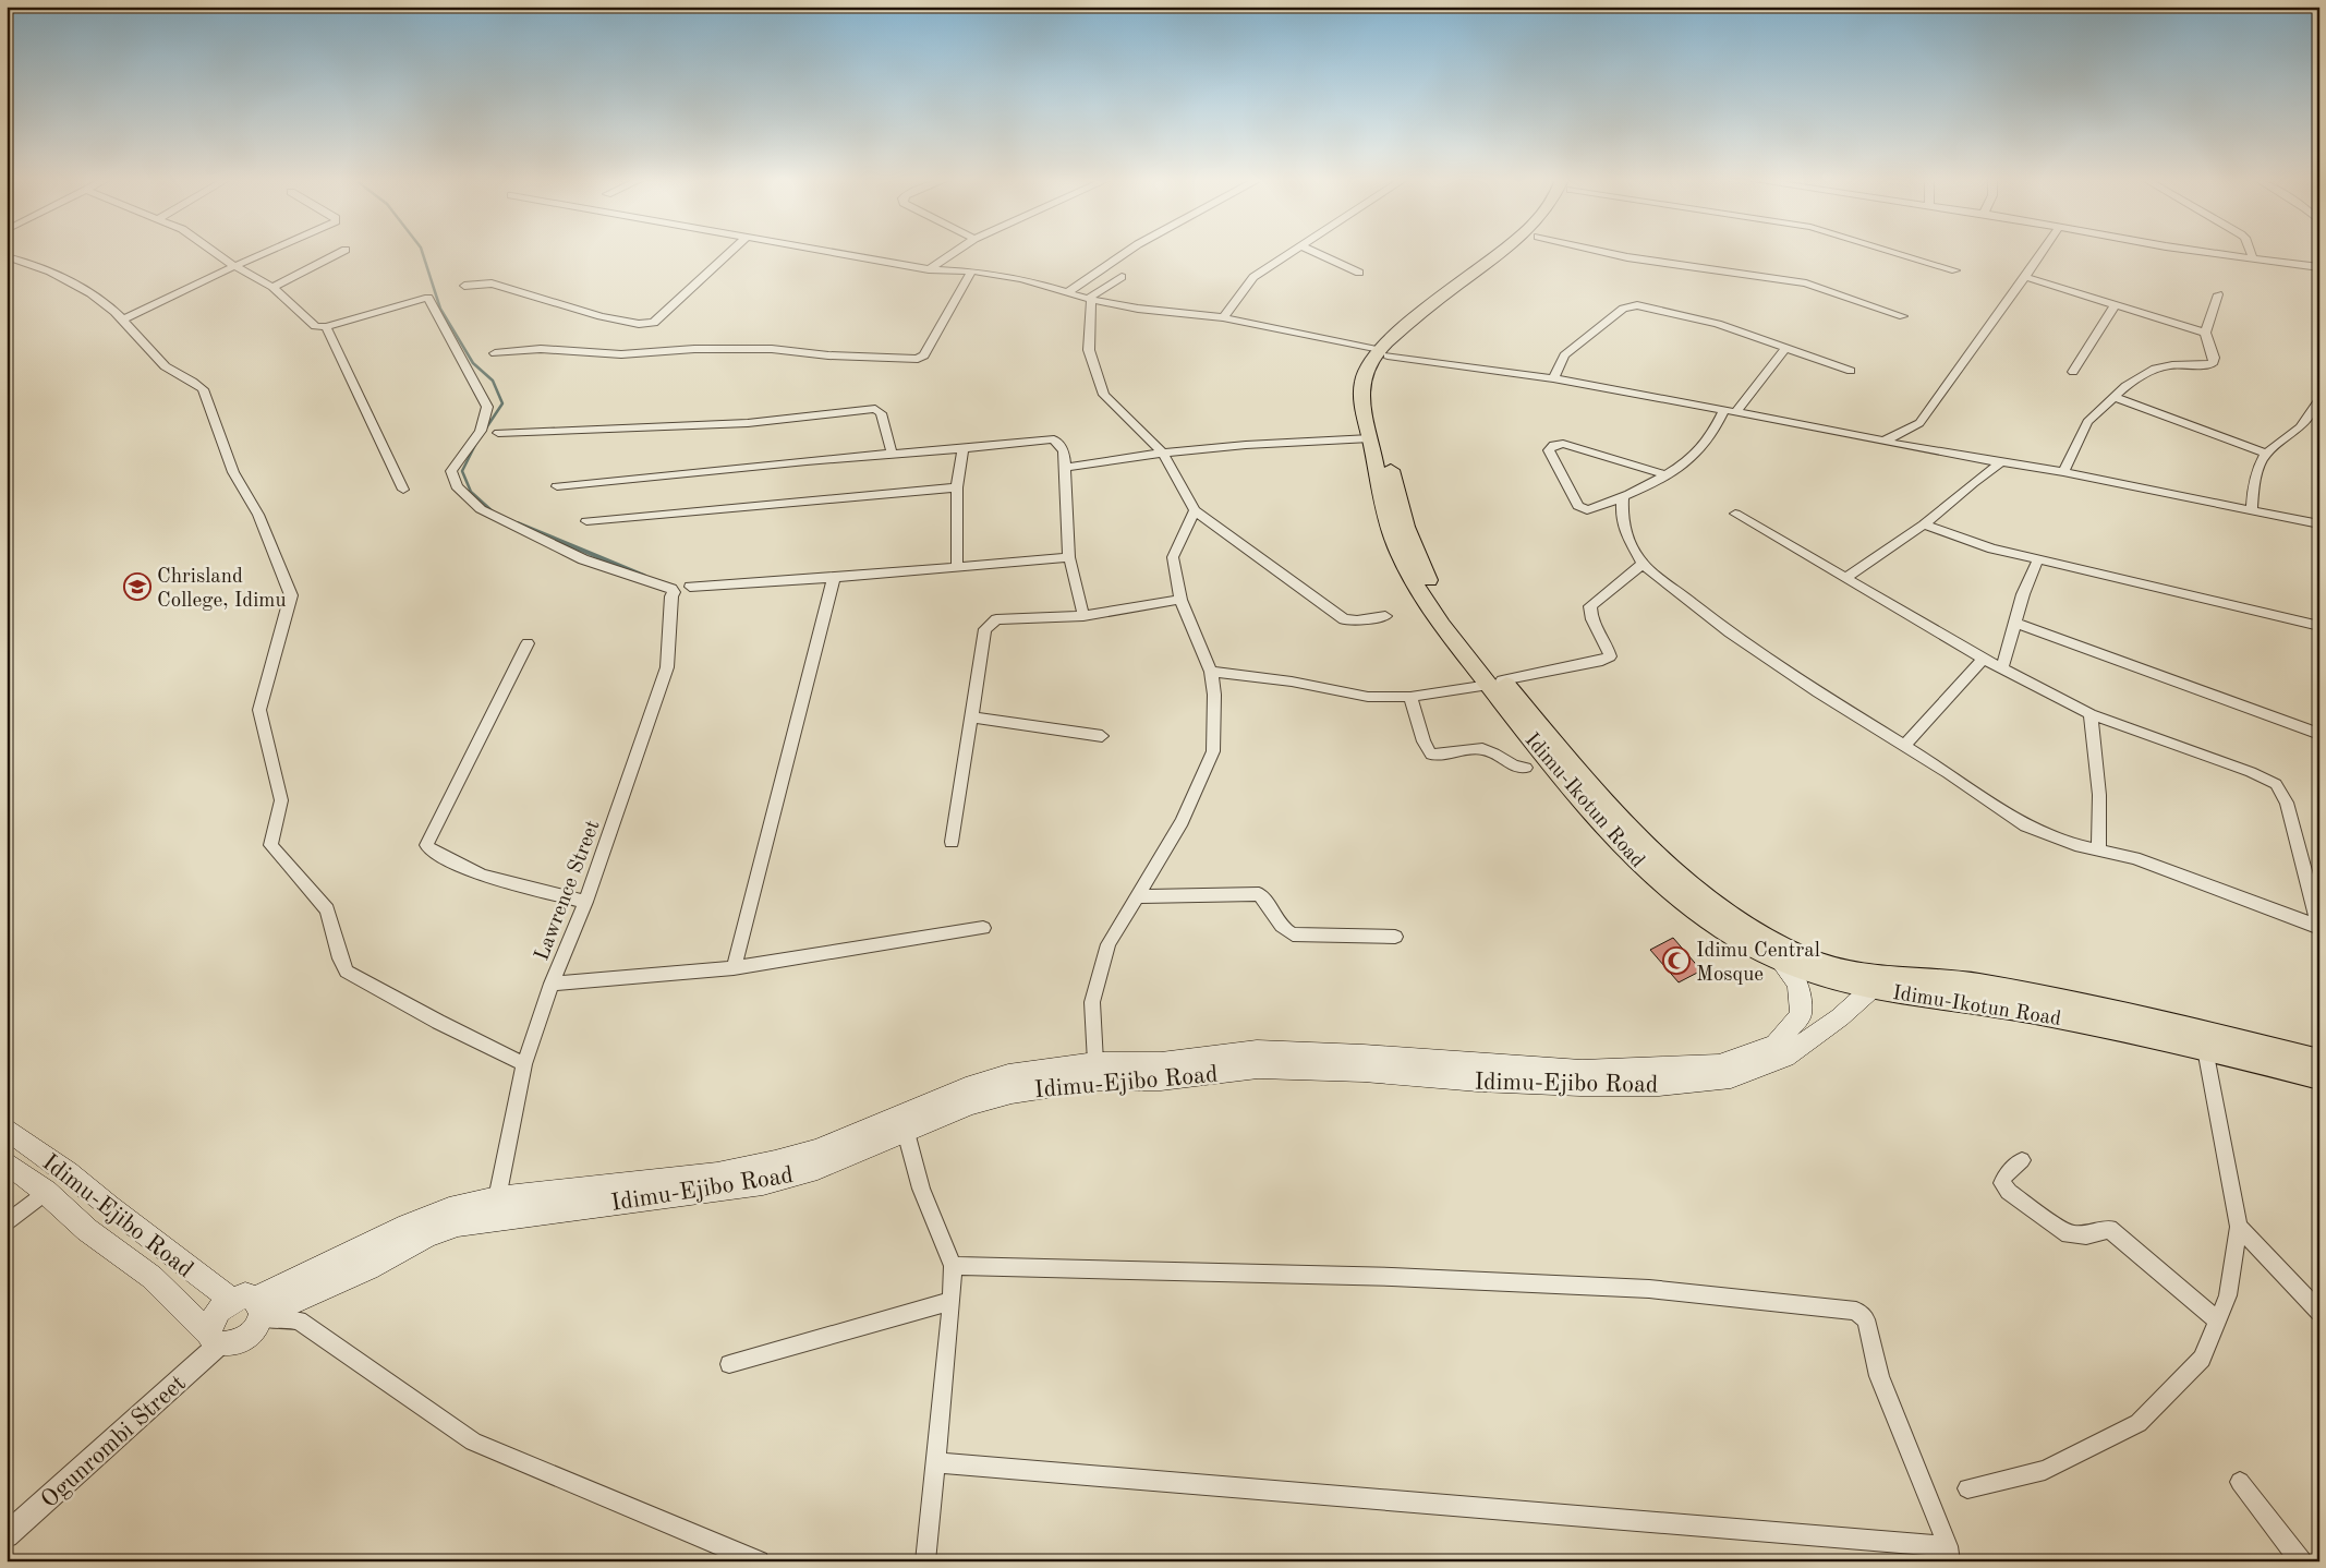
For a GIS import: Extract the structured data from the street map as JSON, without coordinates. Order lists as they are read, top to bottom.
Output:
{
  "streets": {
    "main road": ["Idimu-Ikotun Road", "Idimu-Ejibo Road"],
    "street": ["Lawrence Street", "Ogunrombi Street"]
  },
  "crossings": [
    ["Idimu-Ikotun Road", "Idimu-Ejibo Road"],
    ["Lawrence Street", "Idimu-Ejibo Road"],
    ["Idimu-Ejibo Road", "Ogunrombi Street"]
  ],
  "places": {
    "school or university": ["Chrisland College, Idimu"],
    "mosque": ["Idimu Central Mosque"]
  }
}
